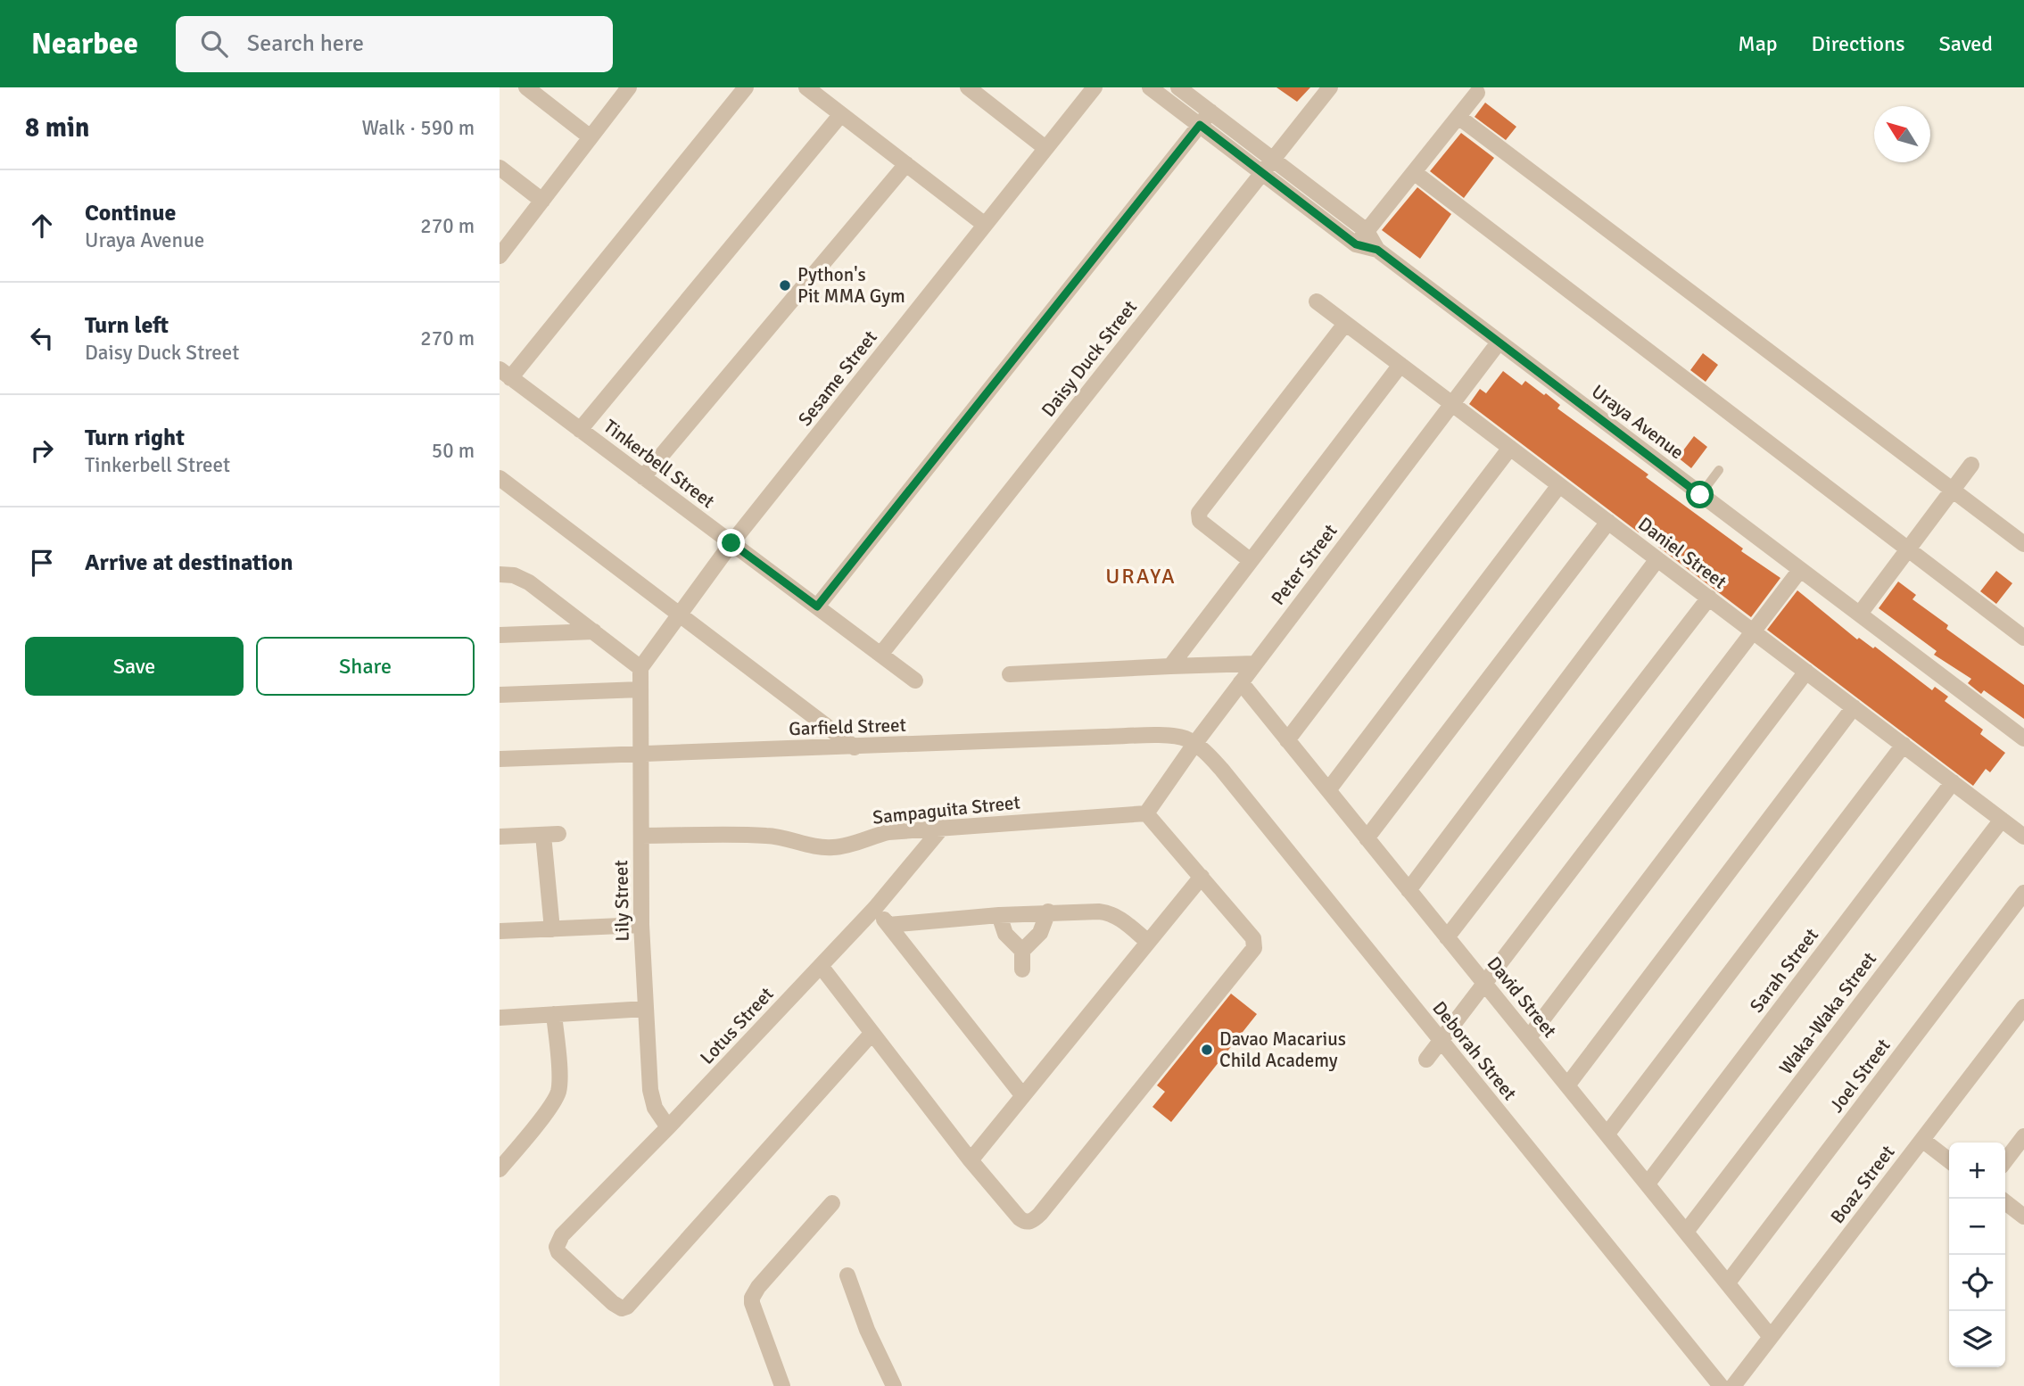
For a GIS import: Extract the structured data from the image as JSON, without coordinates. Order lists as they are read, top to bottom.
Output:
{
  "streets": {
    "street": [
      "Daisy Duck Street",
      "Sesame Street",
      "Uraya Avenue",
      "Tinkerbell Street",
      "Daniel Street",
      "Peter Street",
      "Garfield Street",
      "Sampaguita Street",
      "Lily Street",
      "Sarah Street",
      "David Street",
      "Waka-Waka Street",
      "Lotus Street",
      "Deborah Street",
      "Joel Street",
      "Boaz Street"
    ]
  },
  "crossings": [
    ["Daisy Duck Street", "Uraya Avenue"],
    ["Daisy Duck Street", "Tinkerbell Street"],
    ["Sesame Street", "Tinkerbell Street"],
    ["Sesame Street", "Lily Street"],
    ["Uraya Avenue", "Peter Street"],
    ["Daniel Street", "Peter Street"],
    ["Daniel Street", "Sarah Street"],
    ["Daniel Street", "Waka-Waka Street"],
    ["Peter Street", "Garfield Street"],
    ["Peter Street", "Sampaguita Street"],
    ["Peter Street", "David Street"],
    ["Peter Street", "Deborah Street"],
    ["Garfield Street", "Lily Street"],
    ["Garfield Street", "Deborah Street"],
    ["Sampaguita Street", "Lily Street"],
    ["Sampaguita Street", "Lotus Street"],
    ["Lily Street", "Lotus Street"],
    ["Sarah Street", "David Street"],
    ["David Street", "Waka-Waka Street"],
    ["David Street", "Joel Street"],
    ["David Street", "Boaz Street"]
  ],
  "districts": ["URAYA"],
  "places": ["Python's Pit MMA Gym", "Davao Macarius Child Academy"],
  "north": "top left",
  "page": {
    "header": "Nearbee",
    "search": "Search here",
    "nav": ["Map", "Directions", "Saved"],
    "heading": ["8 min", "Walk · 590 m"],
    "list": [
      ["Continue", "Uraya Avenue", "270 m"],
      ["Turn left", "Daisy Duck Street", "270 m"],
      ["Turn right", "Tinkerbell Street", "50 m"],
      "Arrive at destination"
    ],
    "buttons": ["Save", "Share"],
    "map_buttons": ["+", "−"]
  }
}
